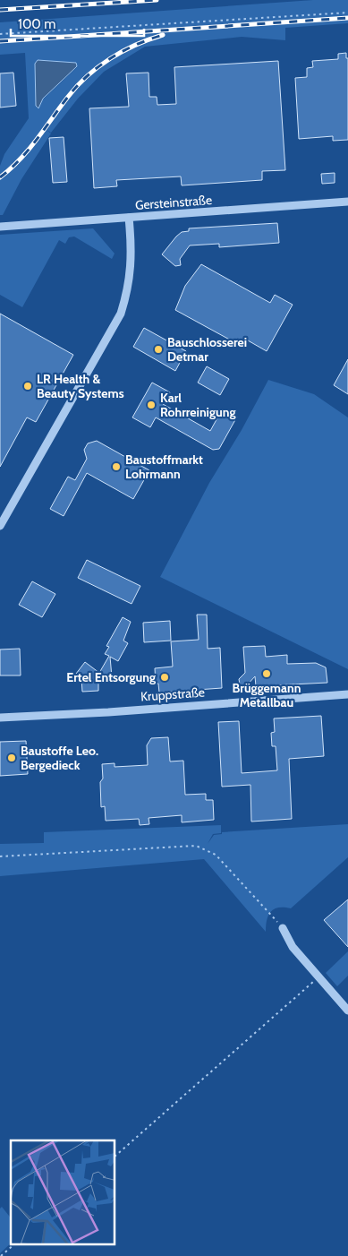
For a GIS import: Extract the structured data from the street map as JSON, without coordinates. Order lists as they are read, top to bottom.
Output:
{
  "streets": {
    "street": ["Gersteinstraße", "Kruppstraße"]
  },
  "places": [
    "Bauschlosserei Detmar",
    "LR Health & Beauty Systems",
    "Karl Rohrreinigung",
    "Baustoffmarkt Lohrmann",
    "Brüggemann Metallbau",
    "Ertel Entsorgung",
    "Baustoffe Leo. Bergedieck"
  ],
  "scale_bar": "100 m"
}
